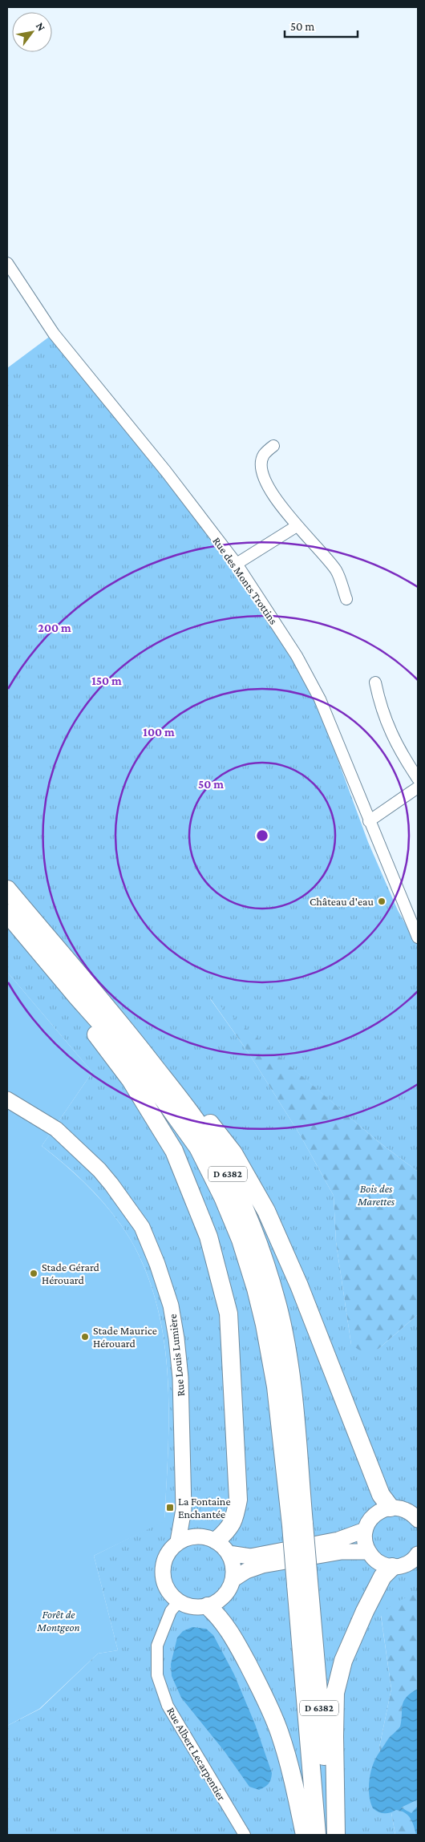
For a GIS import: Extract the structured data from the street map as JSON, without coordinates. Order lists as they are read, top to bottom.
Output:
{
  "streets": {
    "highway": ["D 6382"],
    "main road": ["Rue Louis Lumière"],
    "street": ["Rue des Monts Trottins", "Rue Albert Lecarpentier"]
  },
  "crossings": [
    ["Rue Louis Lumière", "Rue Albert Lecarpentier"]
  ],
  "parks": ["Bois des Marettes", "Forêt de Montgeon"],
  "places": {
    "other": ["Château d'eau", "Stade Gérard Hérouard", "Stade Maurice Hérouard"],
    "transit": ["La Fontaine Enchantée"]
  },
  "scale_bar": "50 m",
  "north": "top right",
  "rings": [
    "200 m",
    "150 m",
    "100 m",
    "50 m"
  ]
}
